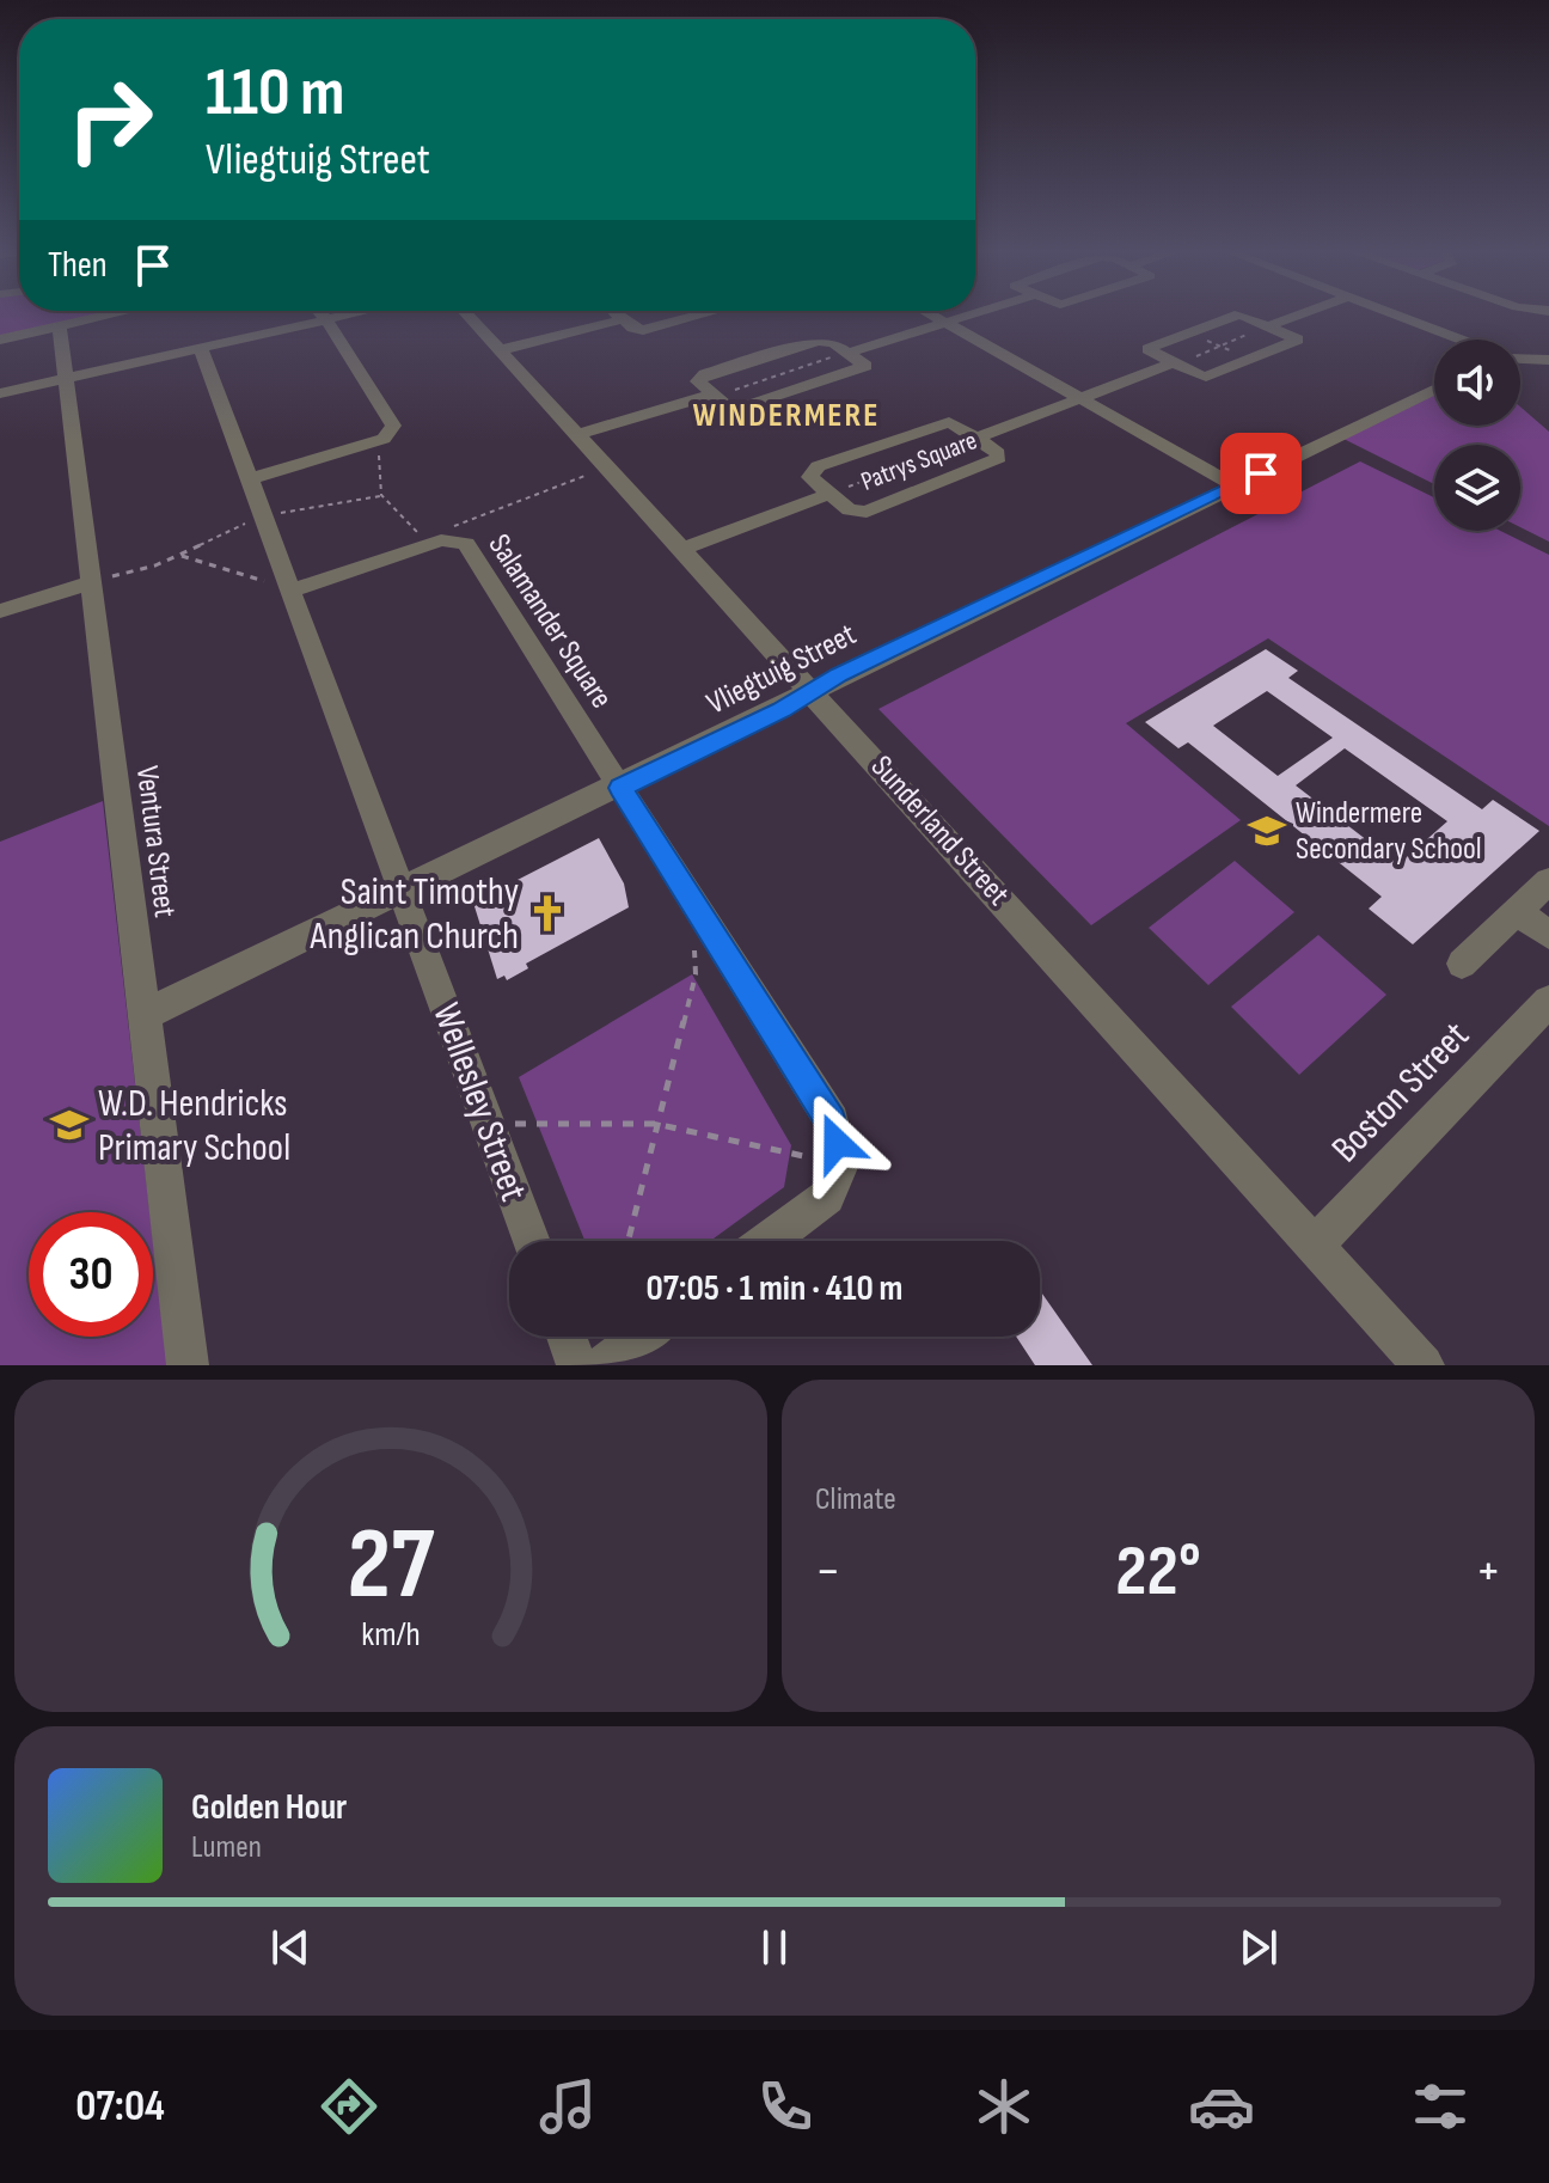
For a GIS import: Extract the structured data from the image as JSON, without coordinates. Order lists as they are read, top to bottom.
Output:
{
  "streets": {
    "street": [
      "Patrys Square",
      "Salamander Square",
      "Vliegtuig Street",
      "Sunderland Street",
      "Ventura Street",
      "Boston Street",
      "Wellesley Street"
    ]
  },
  "crossings": [
    ["Patrys Square", "Sunderland Street"],
    ["Salamander Square", "Vliegtuig Street"],
    ["Vliegtuig Street", "Sunderland Street"],
    ["Vliegtuig Street", "Ventura Street"],
    ["Vliegtuig Street", "Wellesley Street"],
    ["Sunderland Street", "Boston Street"]
  ],
  "districts": ["WINDERMERE"],
  "places": {
    "school or university": ["Windermere Secondary School", "W.D. Hendricks Primary School"],
    "church": ["Saint Timothy Anglican Church"]
  },
  "page": {
    "turn": ["110 m", "Vliegtuig Street"],
    "then": "Then",
    "limit": "30",
    "trip": "07:05 · 1 min · 410 m",
    "tile": "Climate",
    "heat": ["−", "22°", "+"],
    "song": ["Golden Hour", "Lumen"],
    "tabs": "07:04",
    "gauge": ["27", "km/h"]
  }
}
